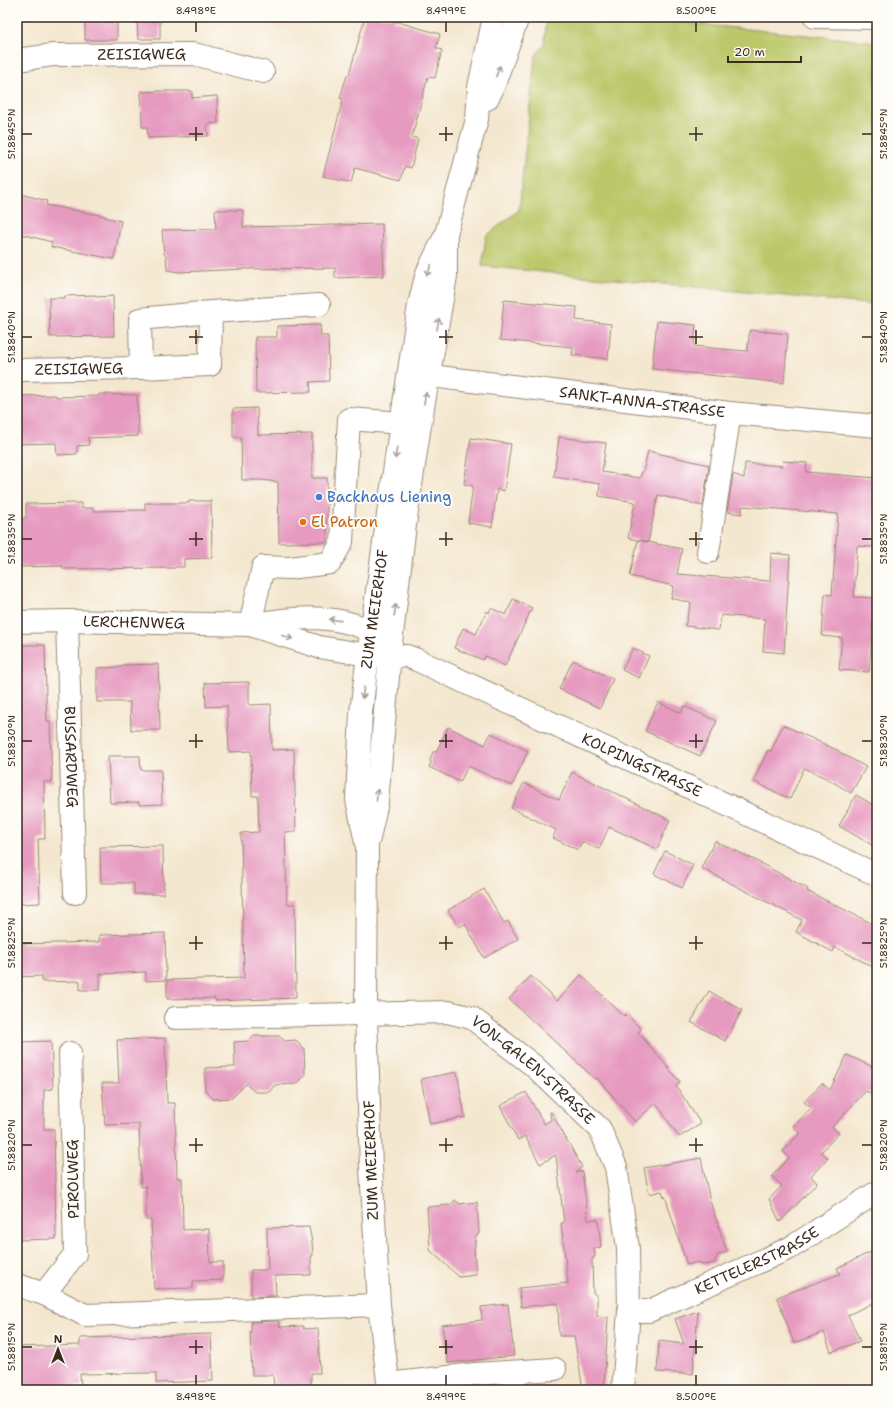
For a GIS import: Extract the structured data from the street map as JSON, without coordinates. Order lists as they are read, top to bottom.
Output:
{
  "streets": {
    "street": [
      "ZEISIGWEG",
      "SANKT-ANNA-STRASSE",
      "ZUM MEIERHOF",
      "LERCHENWEG",
      "BUSSARDWEG",
      "KOLPINGSTRASSE",
      "VON-GALEN-STRASSE",
      "PIROLWEG",
      "KETTELERSTRASSE"
    ]
  },
  "crossings": [
    ["SANKT-ANNA-STRASSE", "ZUM MEIERHOF"],
    ["ZUM MEIERHOF", "LERCHENWEG"],
    ["ZUM MEIERHOF", "KOLPINGSTRASSE"],
    ["ZUM MEIERHOF", "VON-GALEN-STRASSE"],
    ["LERCHENWEG", "BUSSARDWEG"],
    ["LERCHENWEG", "KOLPINGSTRASSE"],
    ["VON-GALEN-STRASSE", "KETTELERSTRASSE"]
  ],
  "places": ["Backhaus Liening", "El Patron"],
  "scale_bar": "20 m",
  "north": "top",
  "coordinates": [
    "8.498°E",
    "8.499°E",
    "8.500°E",
    "51.8845°N",
    "51.8840°N",
    "51.8835°N",
    "51.8830°N",
    "51.8825°N",
    "51.8820°N",
    "51.8815°N"
  ]
}
